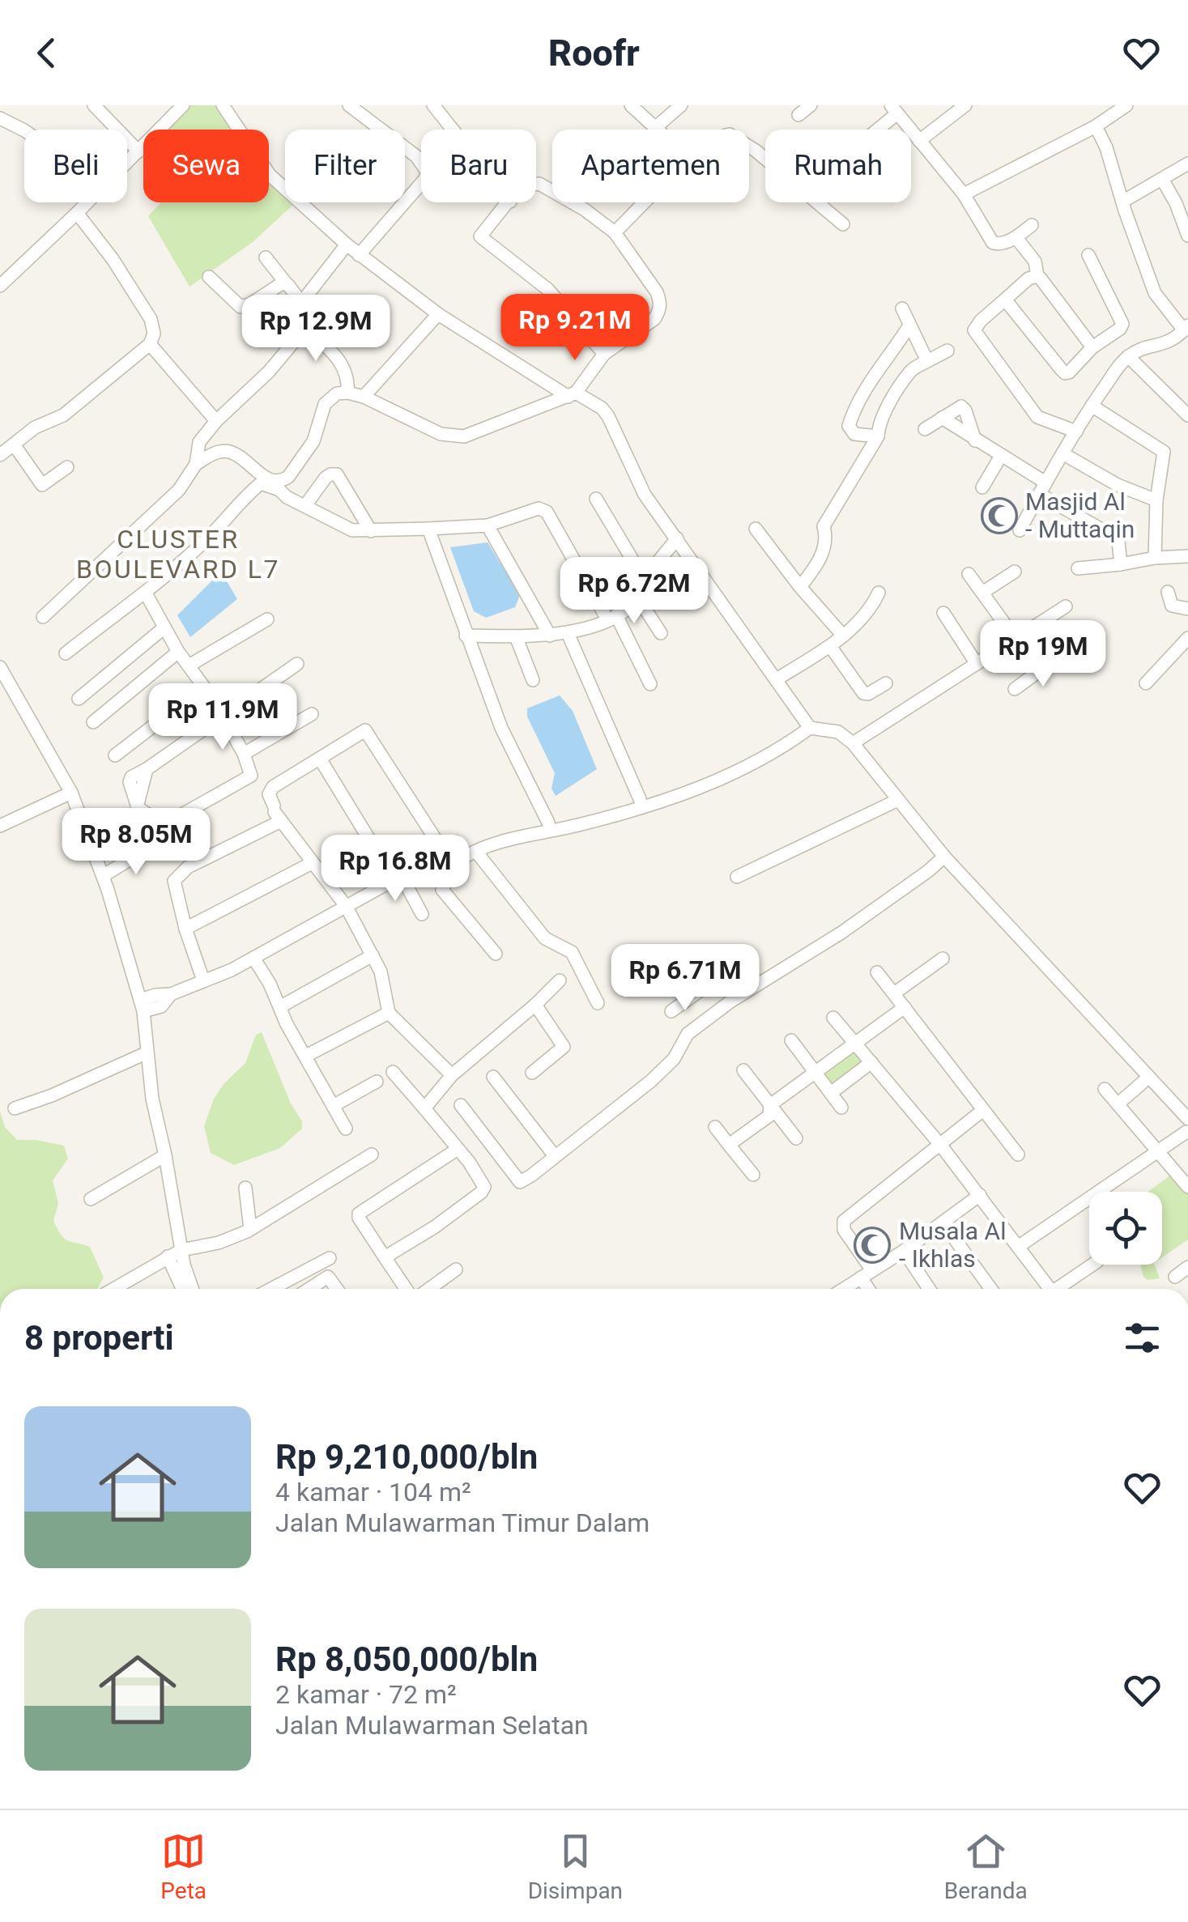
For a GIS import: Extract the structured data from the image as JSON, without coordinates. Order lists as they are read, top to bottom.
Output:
{
  "districts": ["CLUSTER BOULEVARD L7"],
  "places": {
    "mosque": ["Masjid Al - Muttaqin", "Musala Al - Ikhlas"]
  },
  "page": {
    "header": "Roofr",
    "chip": [
      "Beli",
      "Sewa",
      "Filter",
      "Baru",
      "Apartemen",
      "Rumah"
    ],
    "price": [
      "Rp 9.21M",
      "Rp 12.9M",
      "Rp 6.72M",
      "Rp 19M",
      "Rp 11.9M",
      "Rp 8.05M",
      "Rp 16.8M",
      "Rp 6.71M"
    ],
    "heading": "8 properti",
    "list": [
      {
        "name": "Rp 9,210,000/bln",
        "note": "4 kamar · 104 m² · Jalan Mulawarman Timur Dalam"
      },
      {
        "name": "Rp 8,050,000/bln",
        "note": "2 kamar · 72 m² · Jalan Mulawarman Selatan"
      }
    ],
    "tabs": ["Peta", "Disimpan", "Beranda"]
  }
}
